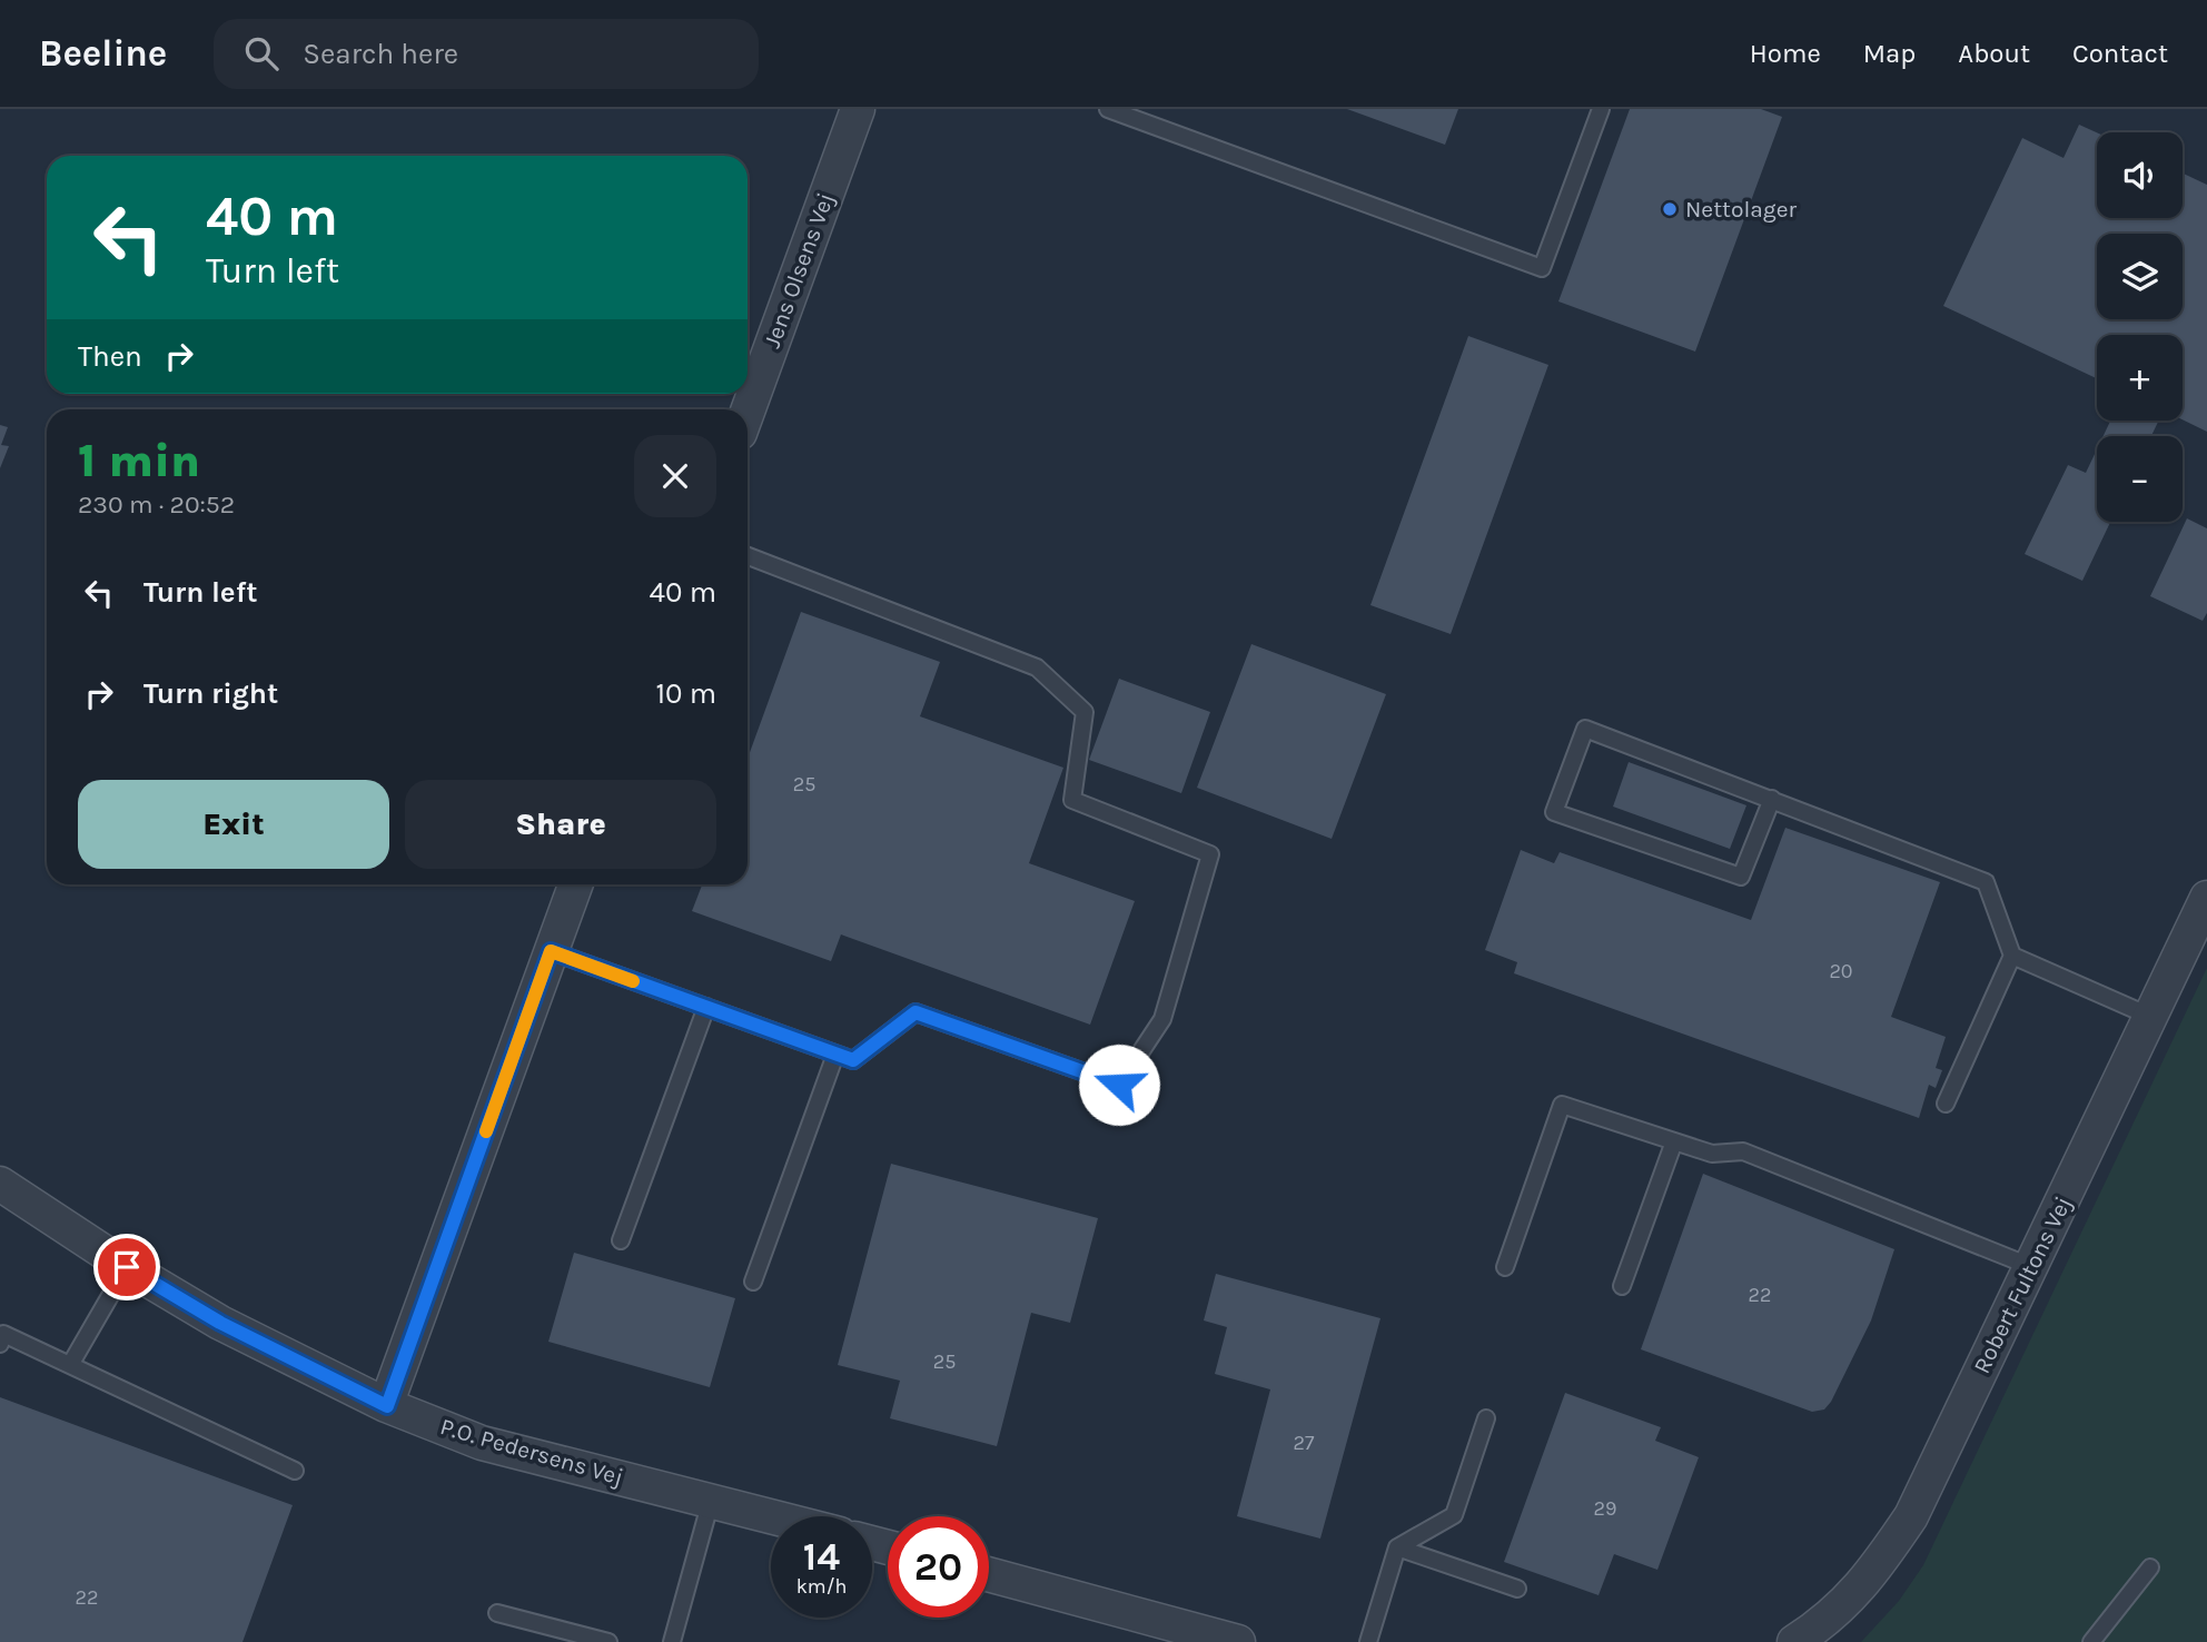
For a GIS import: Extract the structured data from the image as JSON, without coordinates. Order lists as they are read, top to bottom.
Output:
{
  "streets": {
    "street": ["Jens Olsens Vej", "Robert Fultons Vej", "P.O. Pedersens Vej"]
  },
  "places": ["Nettolager"],
  "house_numbers": [
    "25",
    "20",
    "22",
    "25",
    "27",
    "29",
    "22"
  ],
  "page": {
    "header": "Beeline",
    "search": "Search here",
    "nav": [
      "Home",
      "Map",
      "About",
      "Contact"
    ],
    "map_buttons": ["+", "−"],
    "turn": ["40 m", "Turn left"],
    "then": "Then",
    "heading": ["1 min", "230 m · 20:52"],
    "list": [
      {
        "name": "Turn left",
        "value": "40 m"
      },
      {
        "name": "Turn right",
        "value": "10 m"
      }
    ],
    "buttons": ["Exit", "Share"],
    "speed": "14 km/h",
    "limit": "20"
  }
}
